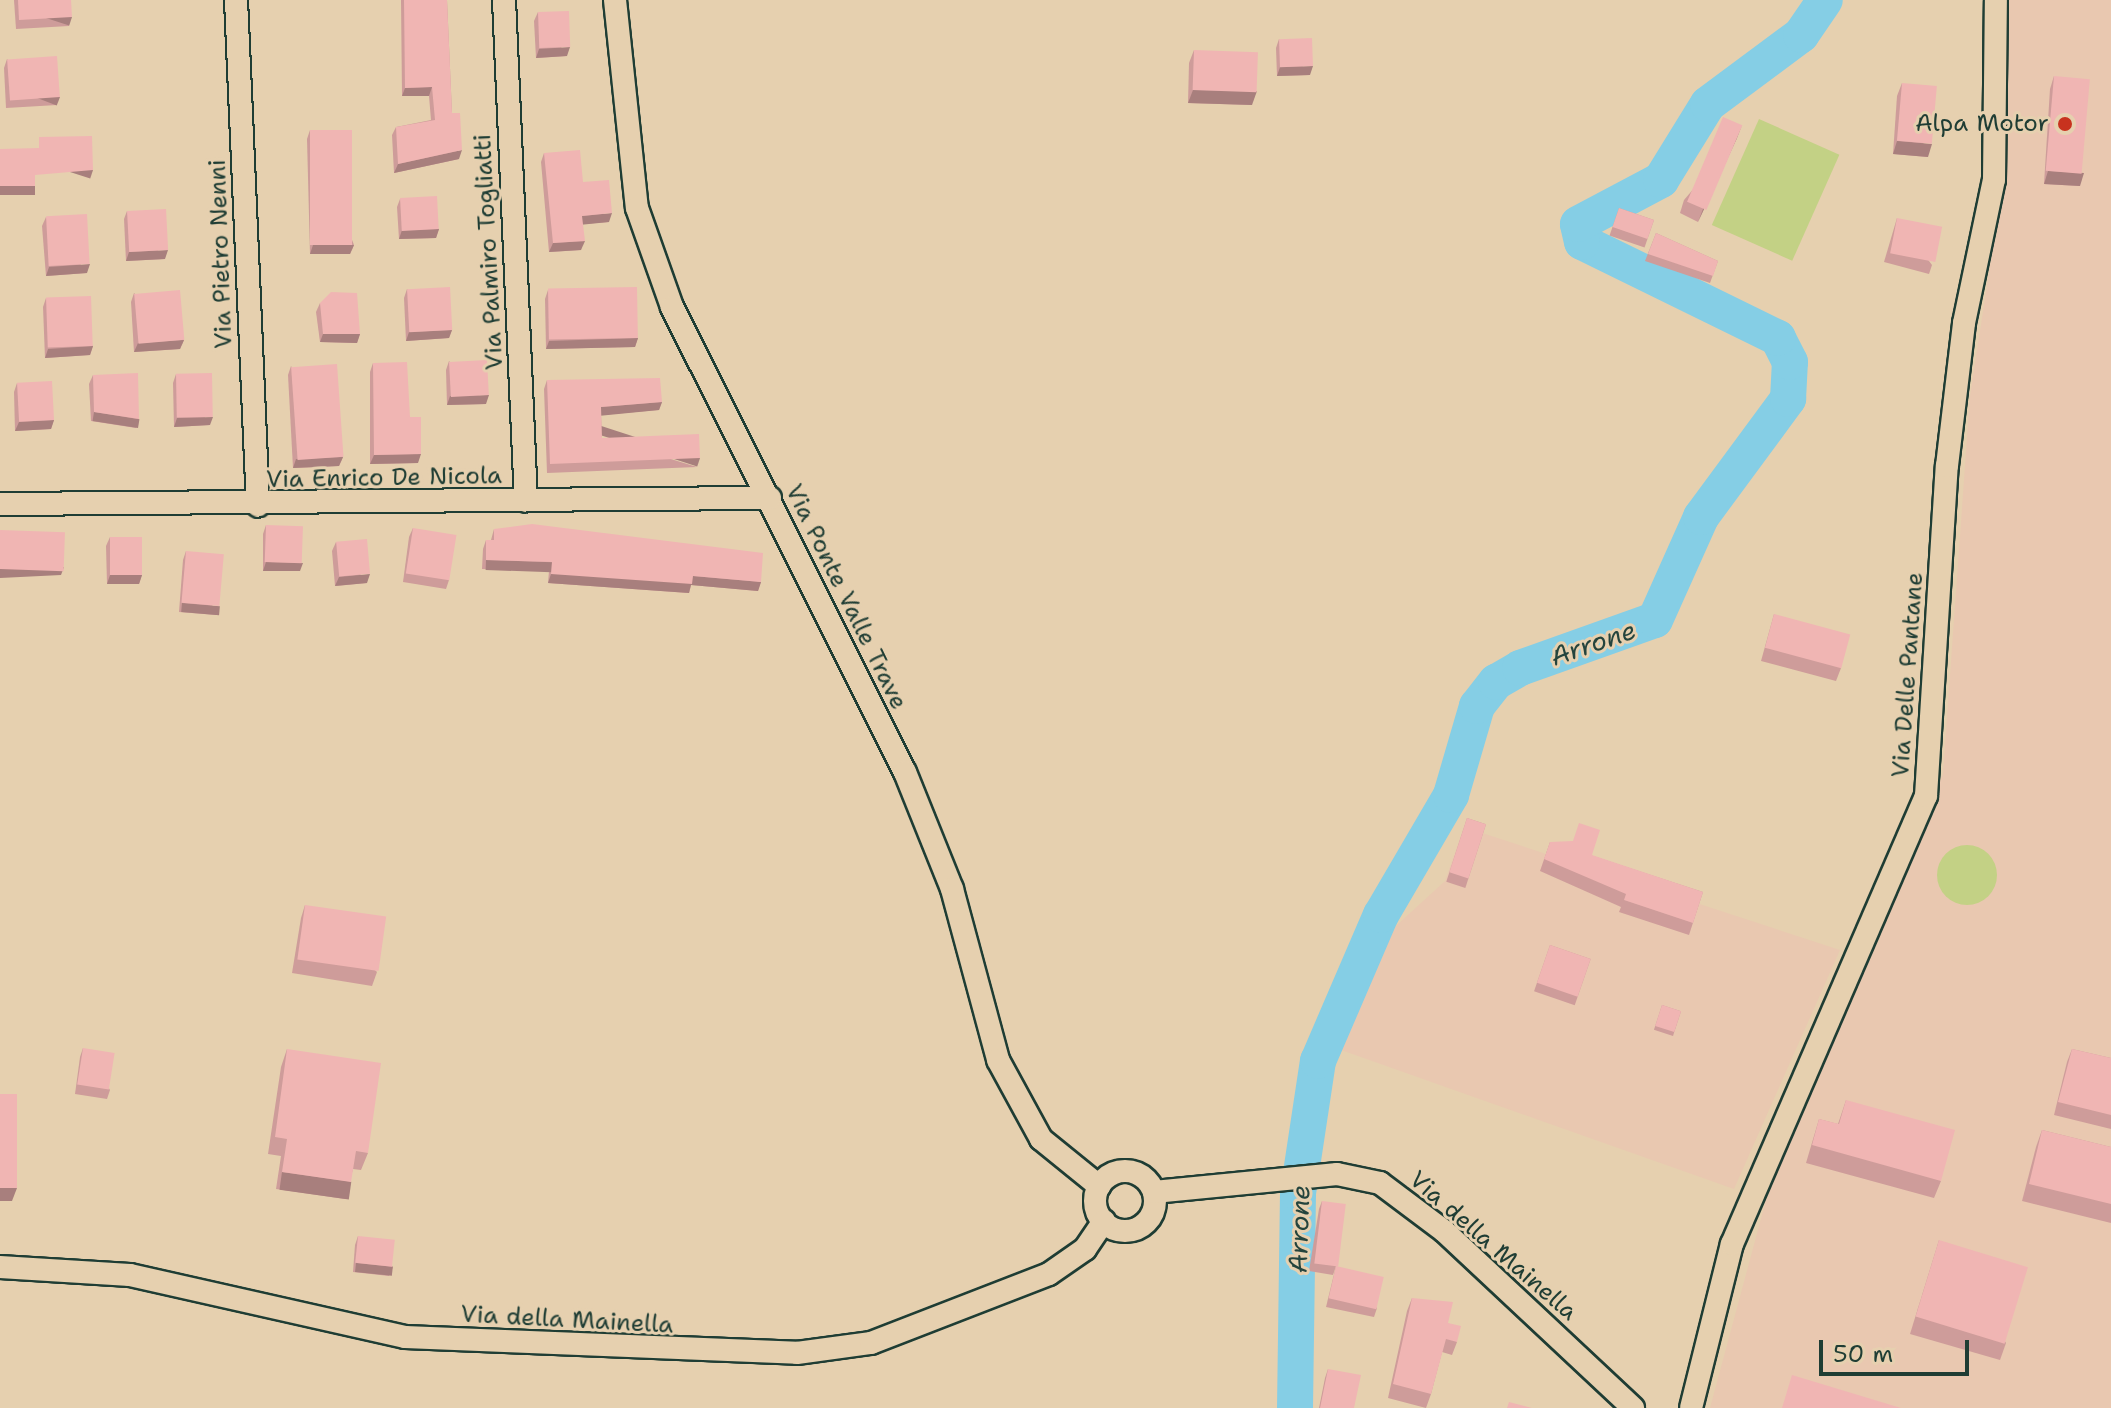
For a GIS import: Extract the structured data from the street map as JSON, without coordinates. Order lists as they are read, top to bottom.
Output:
{
  "streets": {
    "street": [
      "Via Palmiro Togliatti",
      "Via Pietro Nenni",
      "Via Enrico De Nicola",
      "Via Ponte Valle Trave",
      "Via Delle Pantane",
      "Via della Mainella"
    ]
  },
  "crossings": [
    ["Via Palmiro Togliatti", "Via Enrico De Nicola"],
    ["Via Pietro Nenni", "Via Enrico De Nicola"],
    ["Via Enrico De Nicola", "Via Ponte Valle Trave"],
    ["Via Ponte Valle Trave", "Via della Mainella"]
  ],
  "water": ["Arrone"],
  "places": ["Alpa Motor"],
  "scale_bar": "50 m"
}
